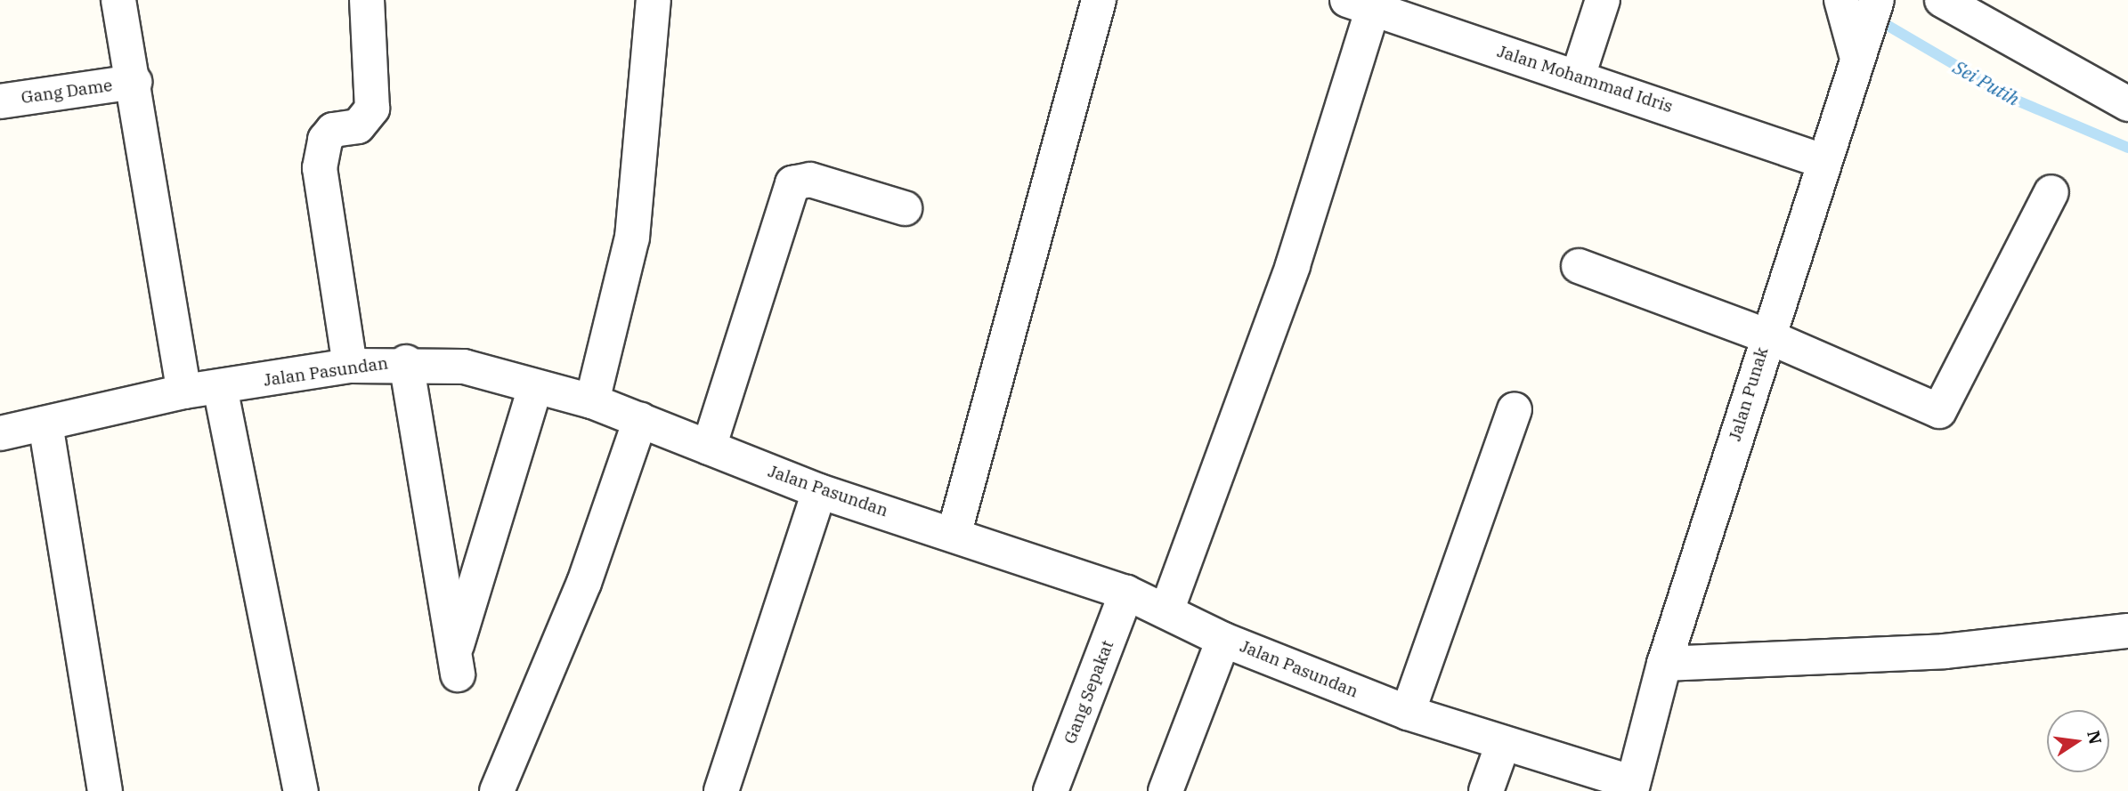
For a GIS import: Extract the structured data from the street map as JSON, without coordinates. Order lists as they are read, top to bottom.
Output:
{
  "streets": {
    "street": [
      "Jalan Mohammad Idris",
      "Gang Dame",
      "Jalan Pasundan",
      "Jalan Punak",
      "Gang Sepakat"
    ]
  },
  "crossings": [
    ["Jalan Mohammad Idris", "Jalan Punak"],
    ["Jalan Pasundan", "Jalan Punak"],
    ["Jalan Pasundan", "Gang Sepakat"]
  ],
  "water": ["Sei Putih"],
  "north": "right"
}
